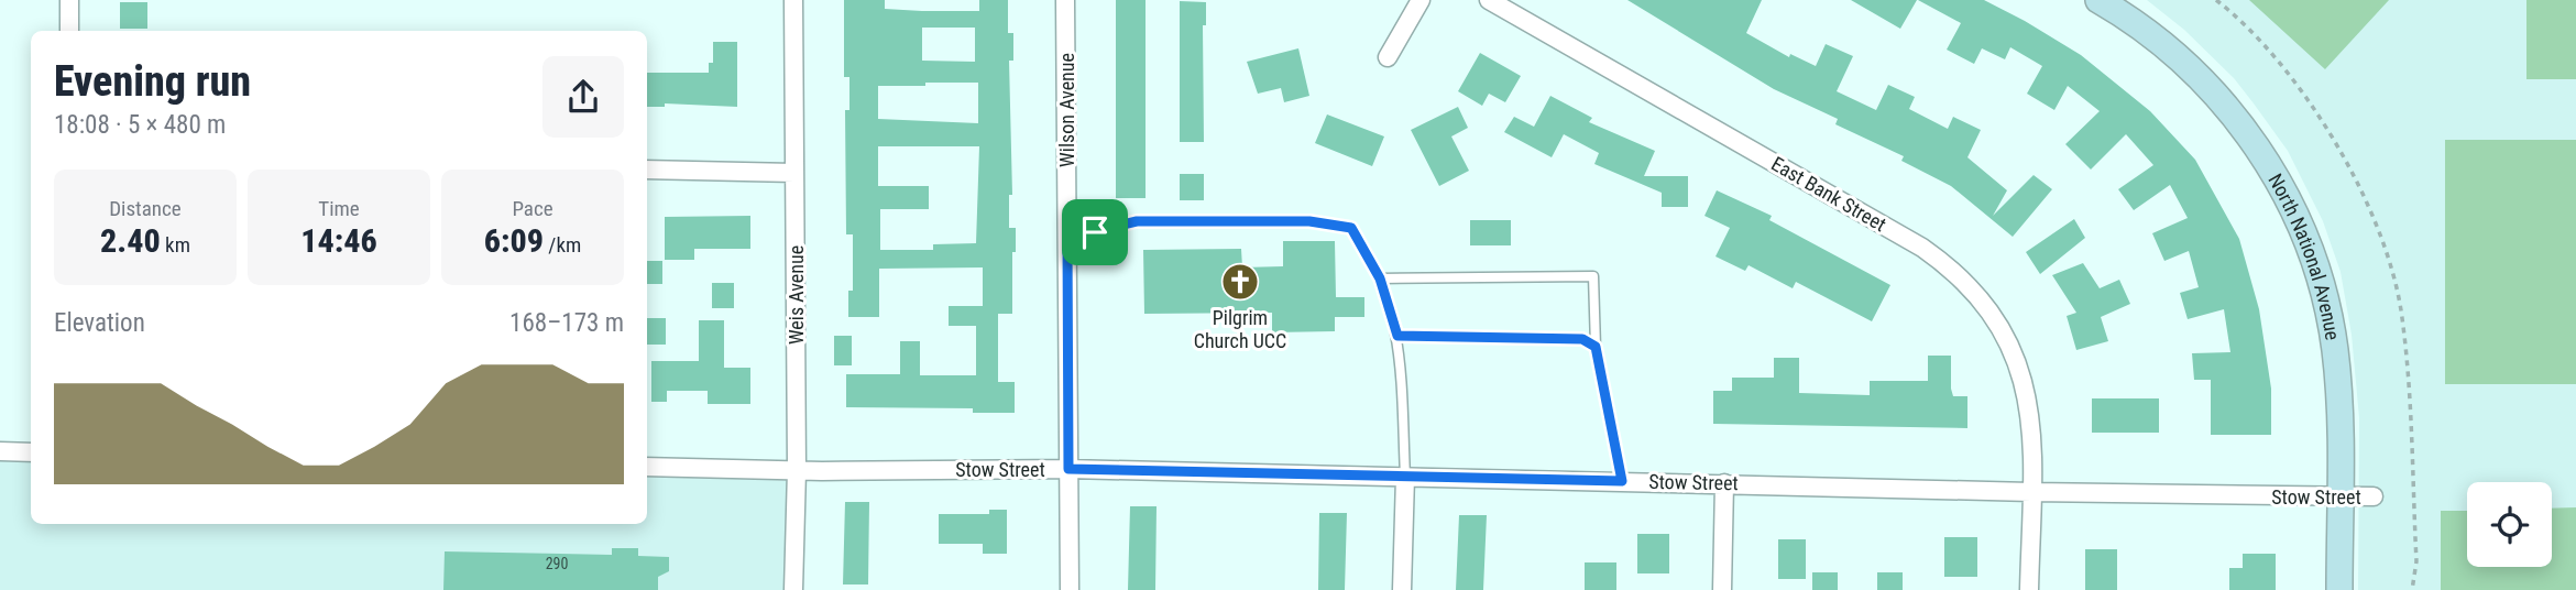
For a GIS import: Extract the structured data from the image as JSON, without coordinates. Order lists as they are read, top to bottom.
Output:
{
  "streets": {
    "street": [
      "Wilson Avenue",
      "East Bank Street",
      "North National Avenue",
      "Weis Avenue",
      "Stow Street"
    ]
  },
  "crossings": [
    ["Wilson Avenue", "Stow Street"],
    ["East Bank Street", "Stow Street"],
    ["North National Avenue", "Stow Street"],
    ["Weis Avenue", "Stow Street"]
  ],
  "places": {
    "church": ["Pilgrim Church UCC"]
  },
  "house_numbers": ["290"],
  "page": {
    "heading": ["Evening run", "18:08 · 5 × 480 m"],
    "stats": [
      ["Distance", "2.40 km"],
      ["Time", "14:46"],
      ["Pace", "6:09 /km"]
    ],
    "chart": ["Elevation", "168–173 m"]
  }
}
